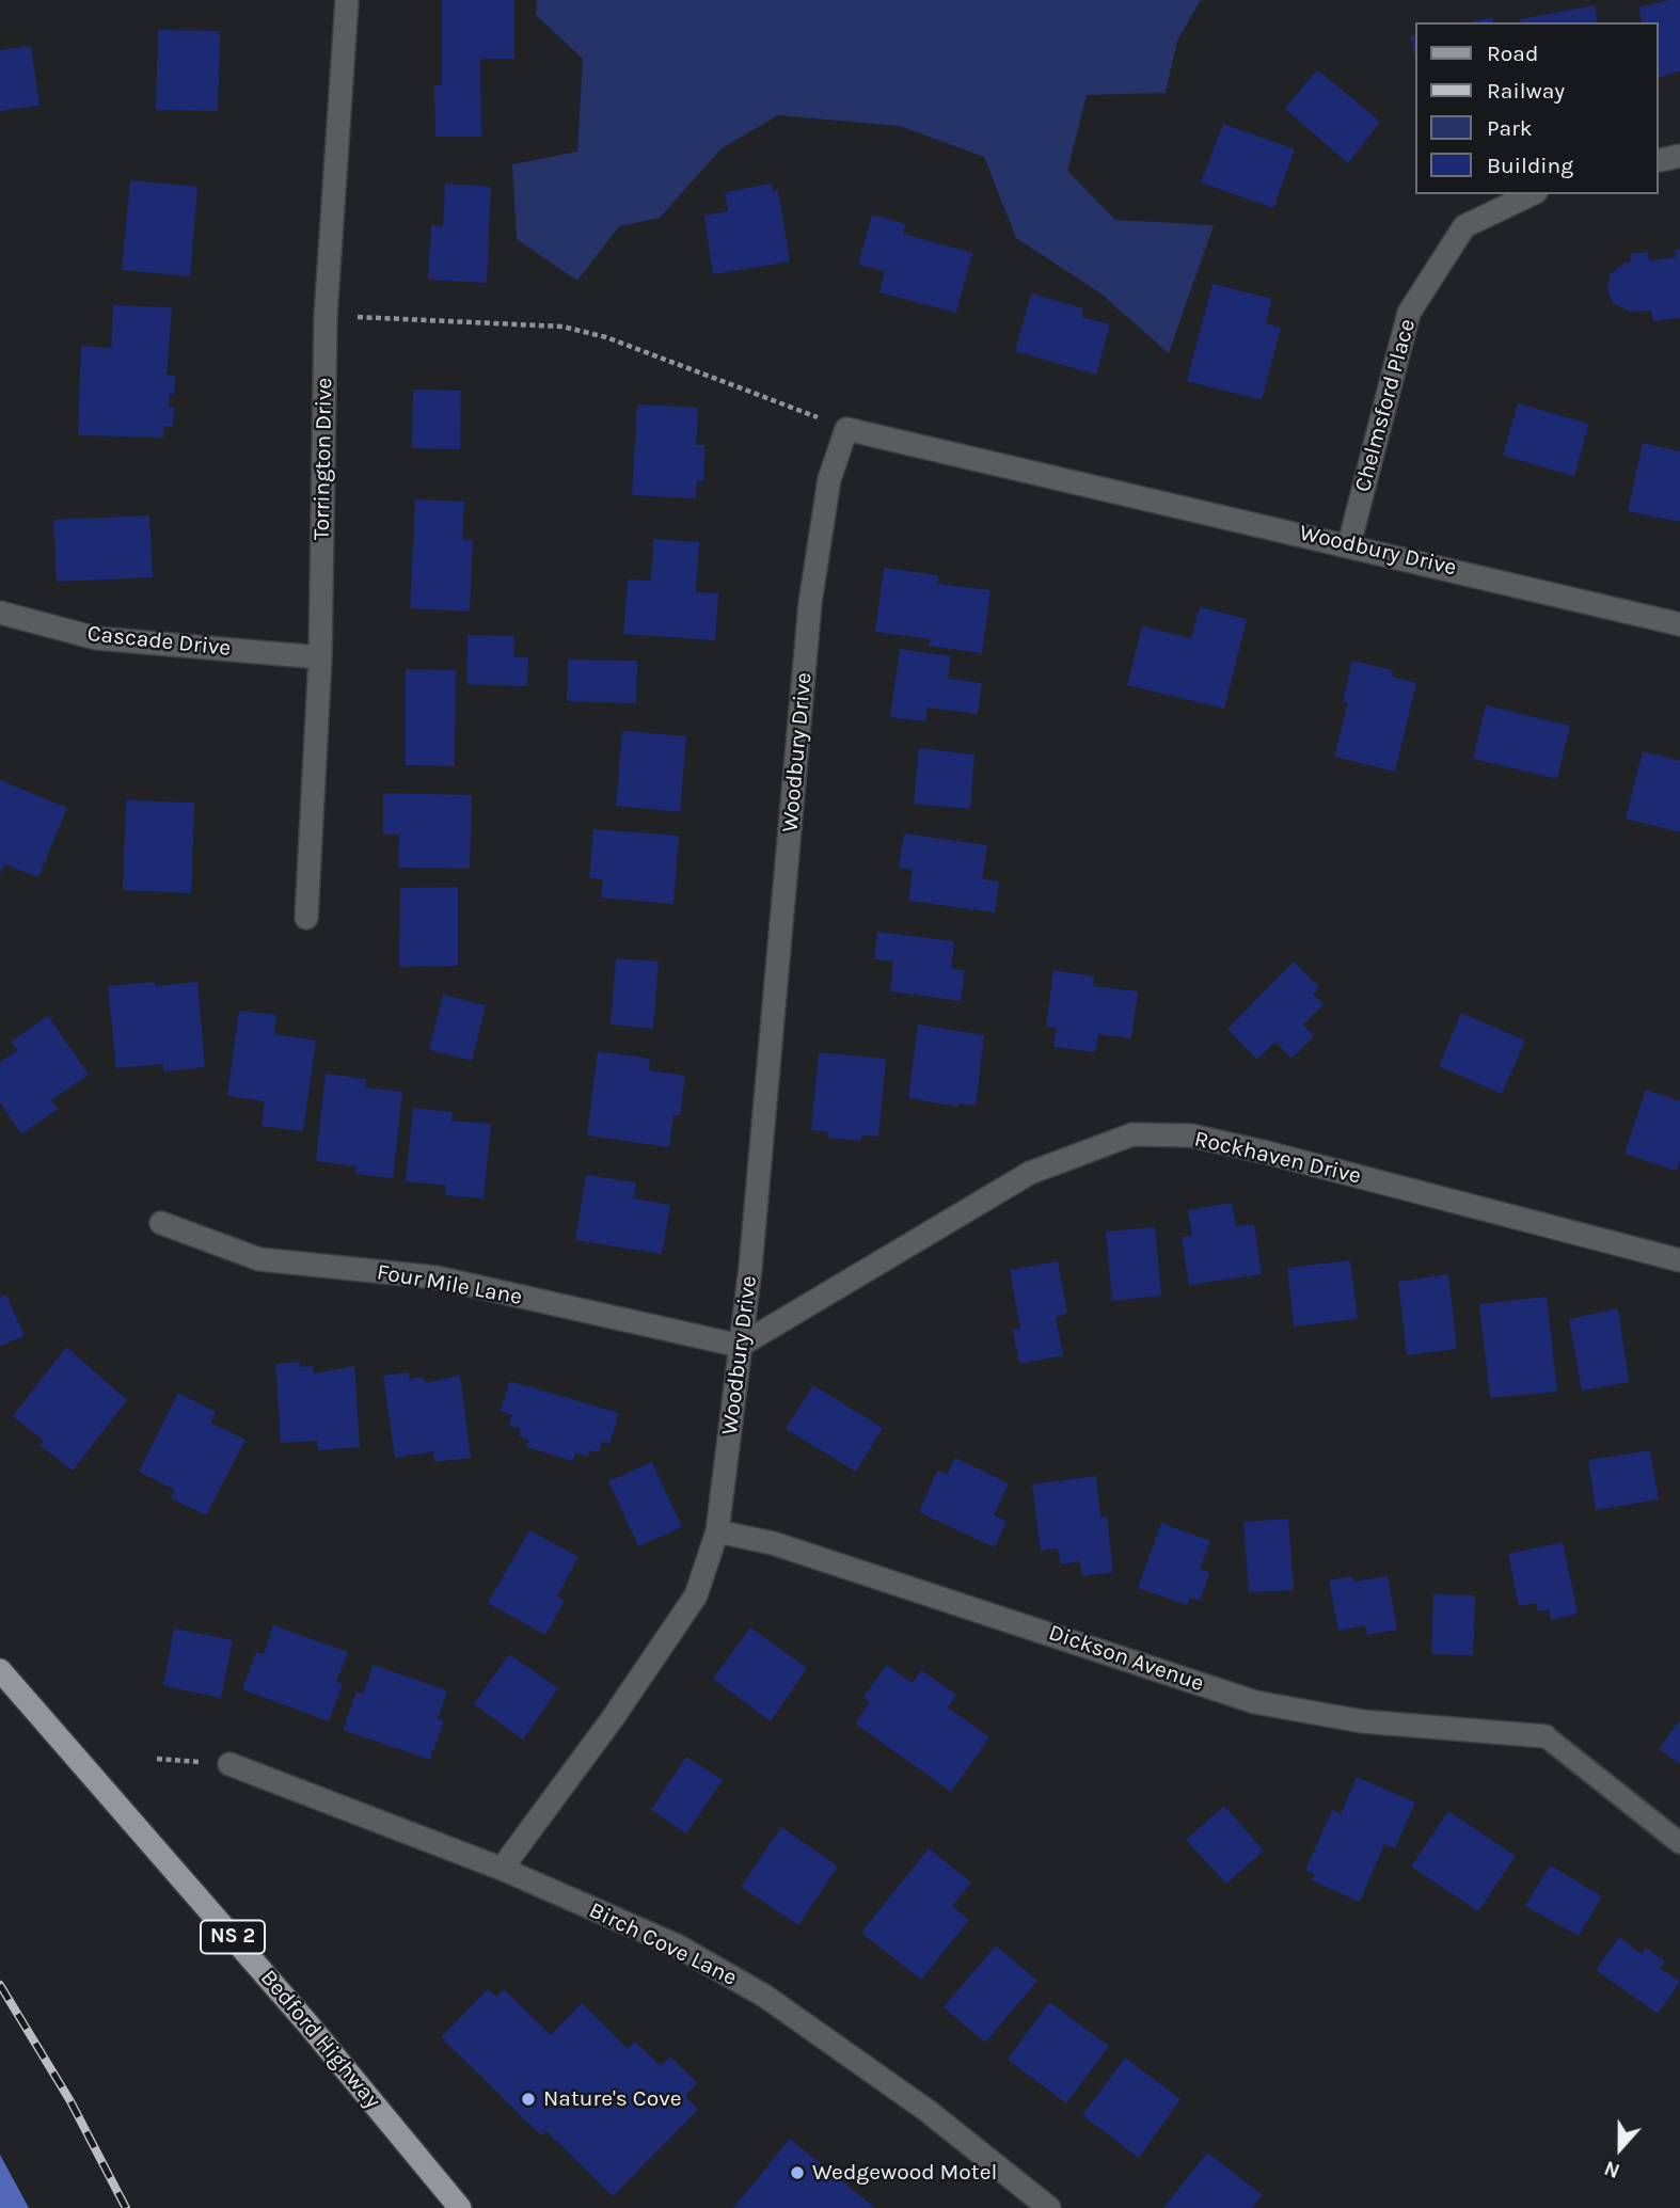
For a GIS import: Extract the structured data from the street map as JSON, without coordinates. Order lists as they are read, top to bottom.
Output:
{
  "streets": {
    "main road": ["NS 2", "Bedford Highway"],
    "street": [
      "Chelmsford Place",
      "Torrington Drive",
      "Woodbury Drive",
      "Cascade Drive",
      "Rockhaven Drive",
      "Four Mile Lane",
      "Dickson Avenue",
      "Birch Cove Lane"
    ]
  },
  "crossings": [
    ["Chelmsford Place", "Woodbury Drive"],
    ["Torrington Drive", "Cascade Drive"],
    ["Woodbury Drive", "Rockhaven Drive"],
    ["Woodbury Drive", "Four Mile Lane"],
    ["Woodbury Drive", "Dickson Avenue"],
    ["Woodbury Drive", "Birch Cove Lane"],
    ["Rockhaven Drive", "Four Mile Lane"]
  ],
  "places": ["Nature's Cove", "Wedgewood Motel"],
  "legend": [
    "Road",
    "Railway",
    "Park",
    "Building"
  ],
  "north": "bottom"
}
